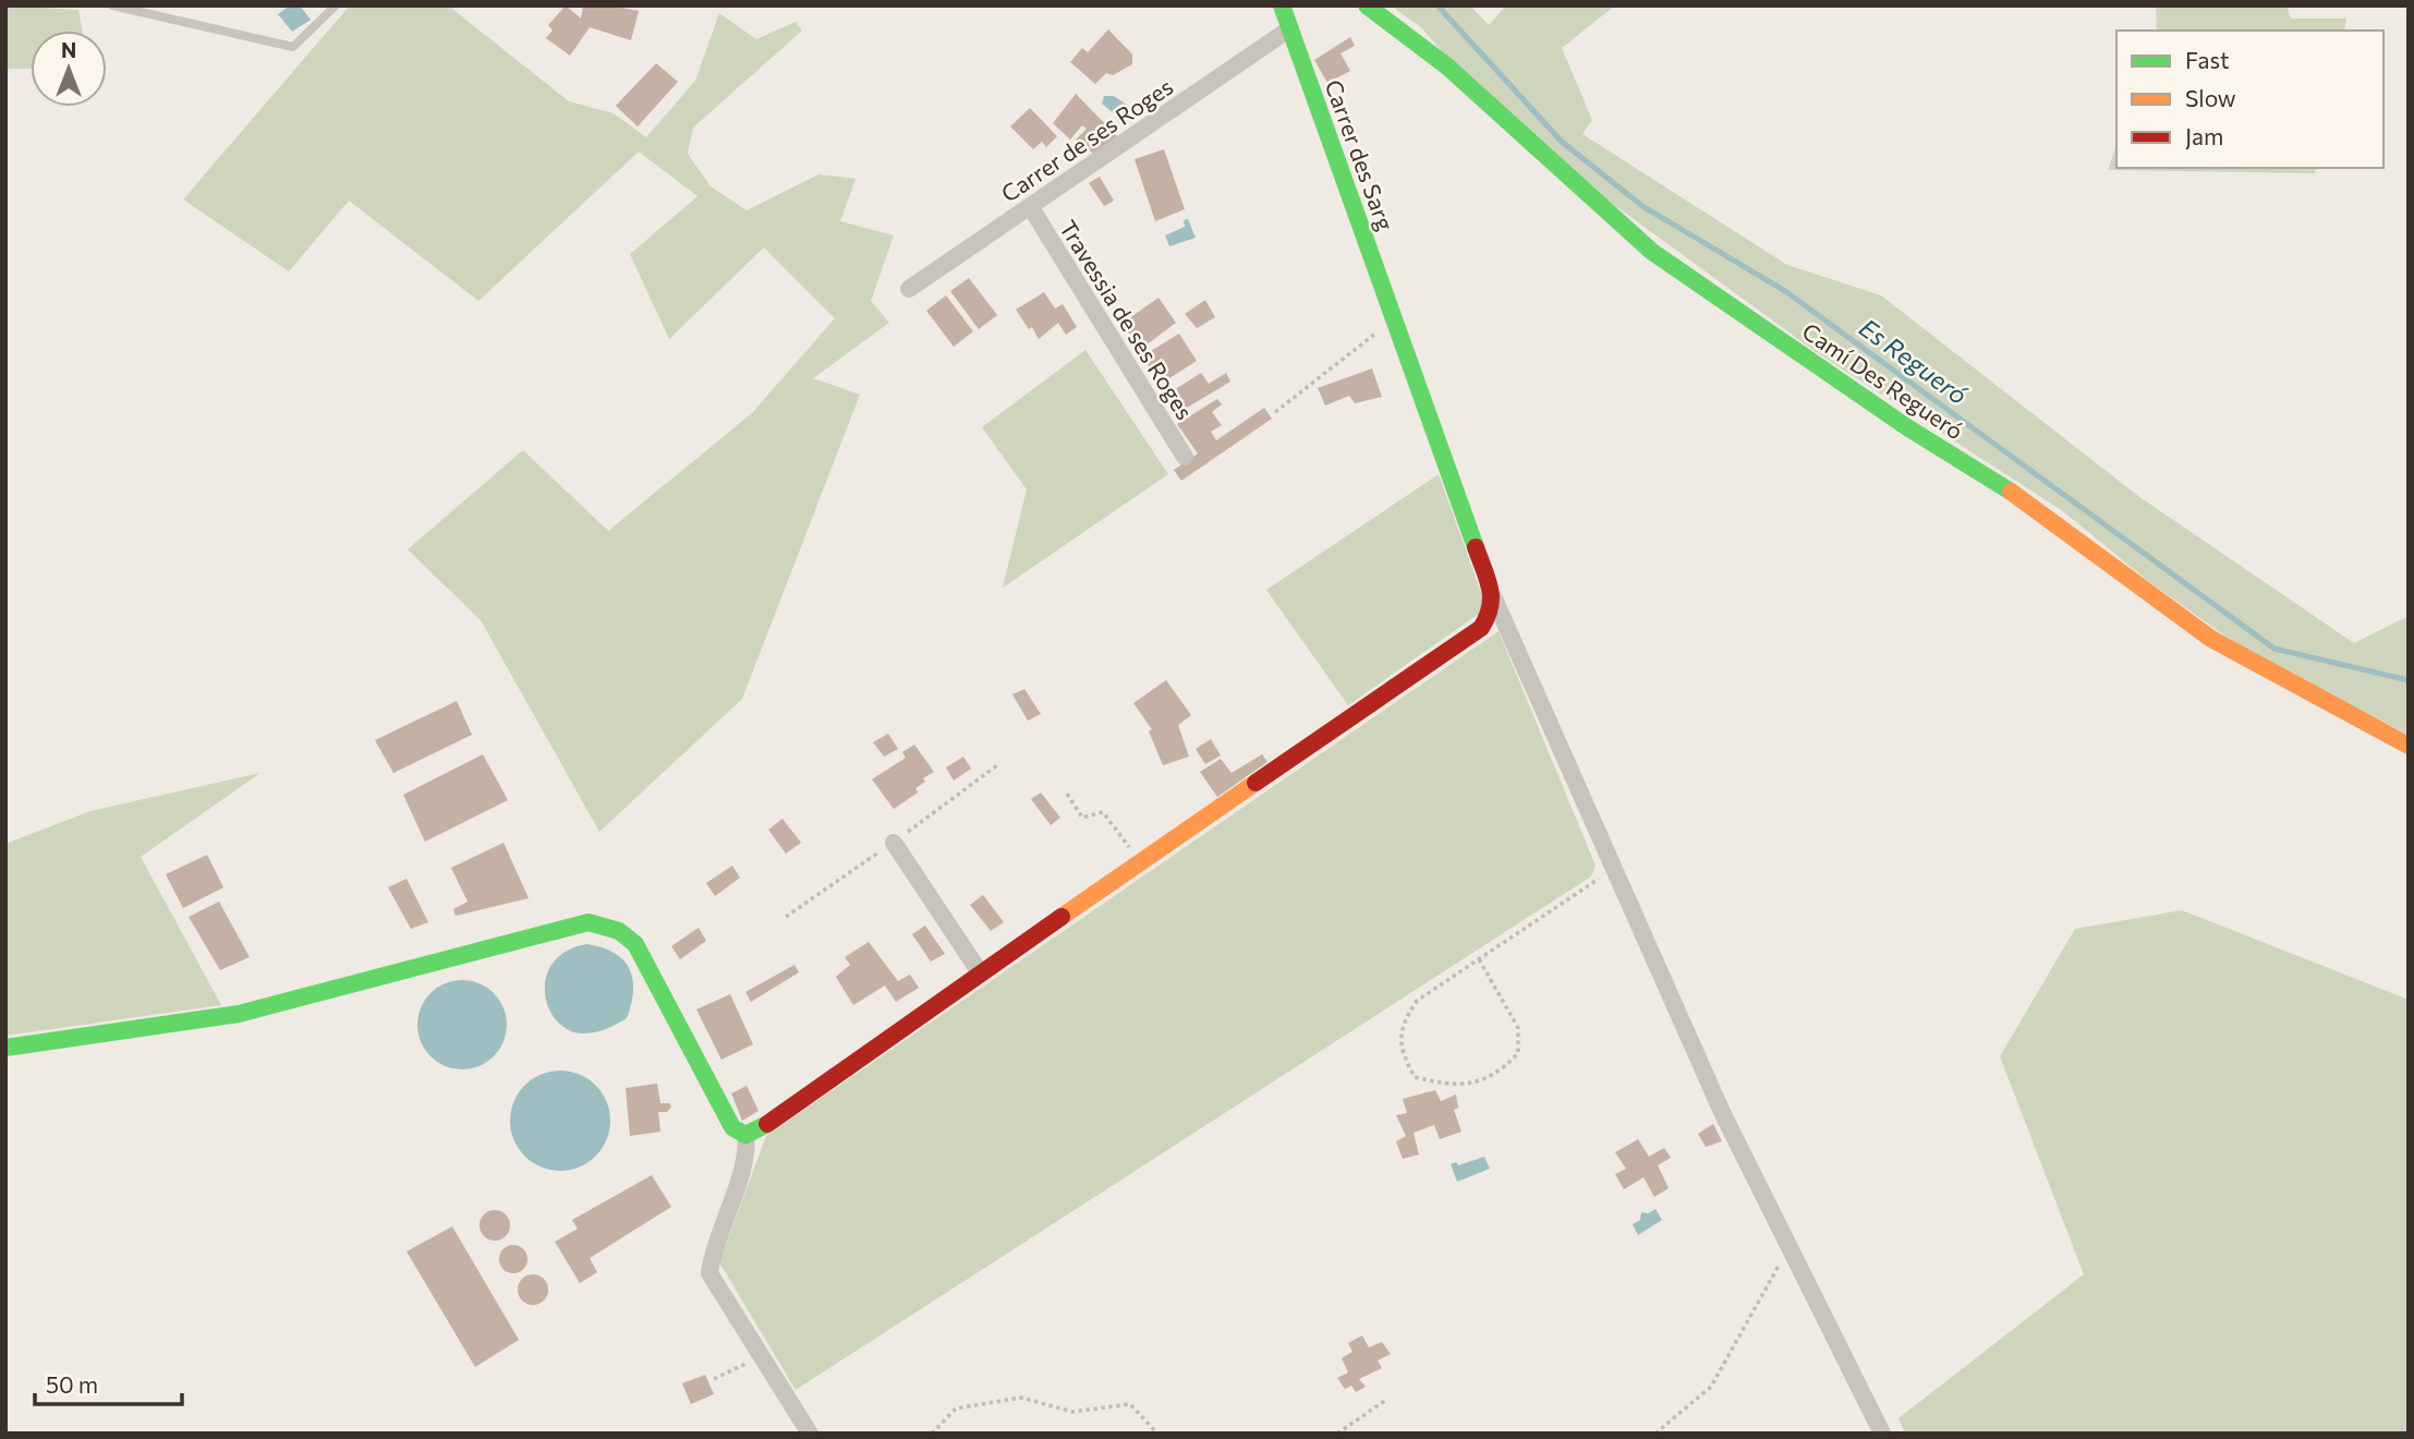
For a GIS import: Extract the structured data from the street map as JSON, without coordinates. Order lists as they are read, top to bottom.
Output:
{
  "streets": {
    "street": [
      "Carrer de ses Roges",
      "Carrer des Sarg",
      "Travessia de ses Roges",
      "Camí Des Regueró"
    ]
  },
  "crossings": [
    ["Carrer de ses Roges", "Carrer des Sarg"],
    ["Carrer de ses Roges", "Travessia de ses Roges"]
  ],
  "water": ["Es Regueró"],
  "legend": ["Fast", "Slow", "Jam"],
  "scale_bar": "50 m",
  "north": "top"
}
